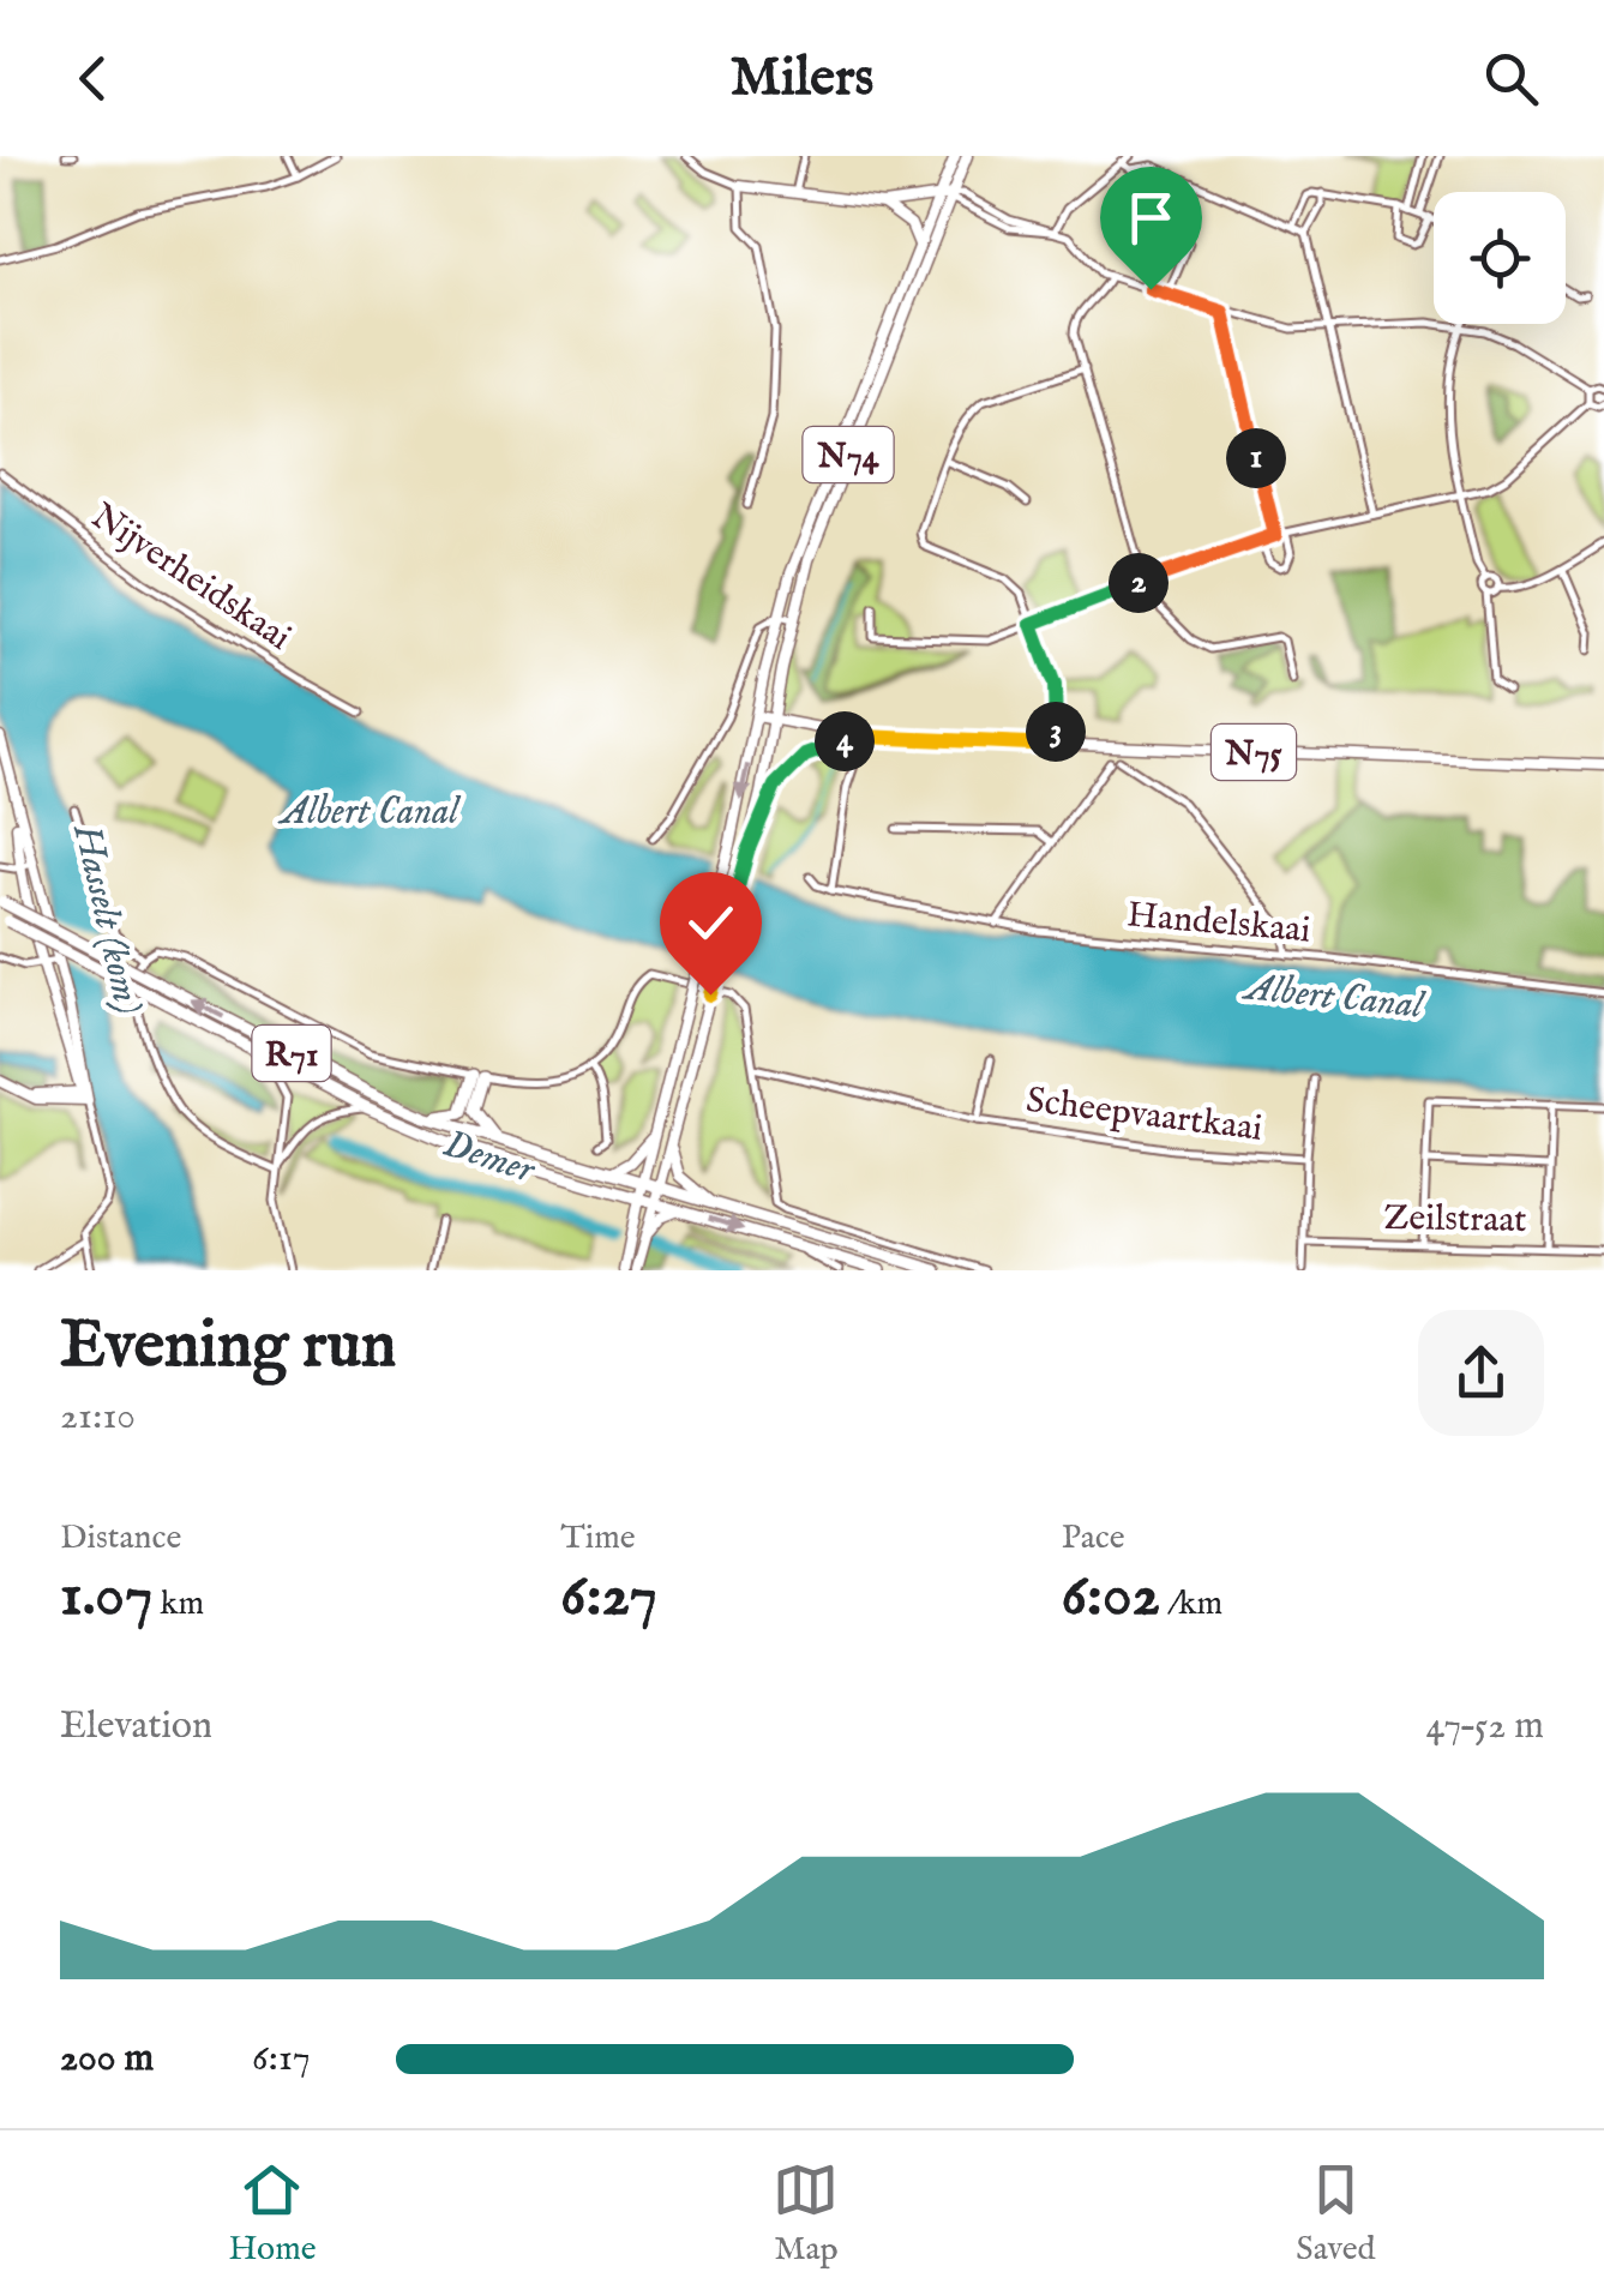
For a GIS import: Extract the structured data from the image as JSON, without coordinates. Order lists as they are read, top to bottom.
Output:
{
  "streets": {
    "highway": ["R71"],
    "main road": ["N74", "N75"],
    "street": [
      "Nijverheidskaai",
      "Handelskaai",
      "Scheepvaartkaai",
      "Zeilstraat"
    ]
  },
  "crossings": [
    ["N74", "N75"],
    ["N74", "R71"]
  ],
  "water": ["Albert Canal", "Hasselt (kom)", "Demer"],
  "page": {
    "header": "Milers",
    "pins": [
      "1",
      "2",
      "3",
      "4"
    ],
    "heading": ["Evening run", "21:10"],
    "stats": [
      ["Distance", "1.07 km"],
      ["Time", "6:27"],
      ["Pace", "6:02 /km"]
    ],
    "chart": ["Elevation", "47–52 m"],
    "list": [
      {
        "name": "200 m",
        "note": "6:17"
      }
    ],
    "tabs": ["Home", "Map", "Saved"]
  }
}
